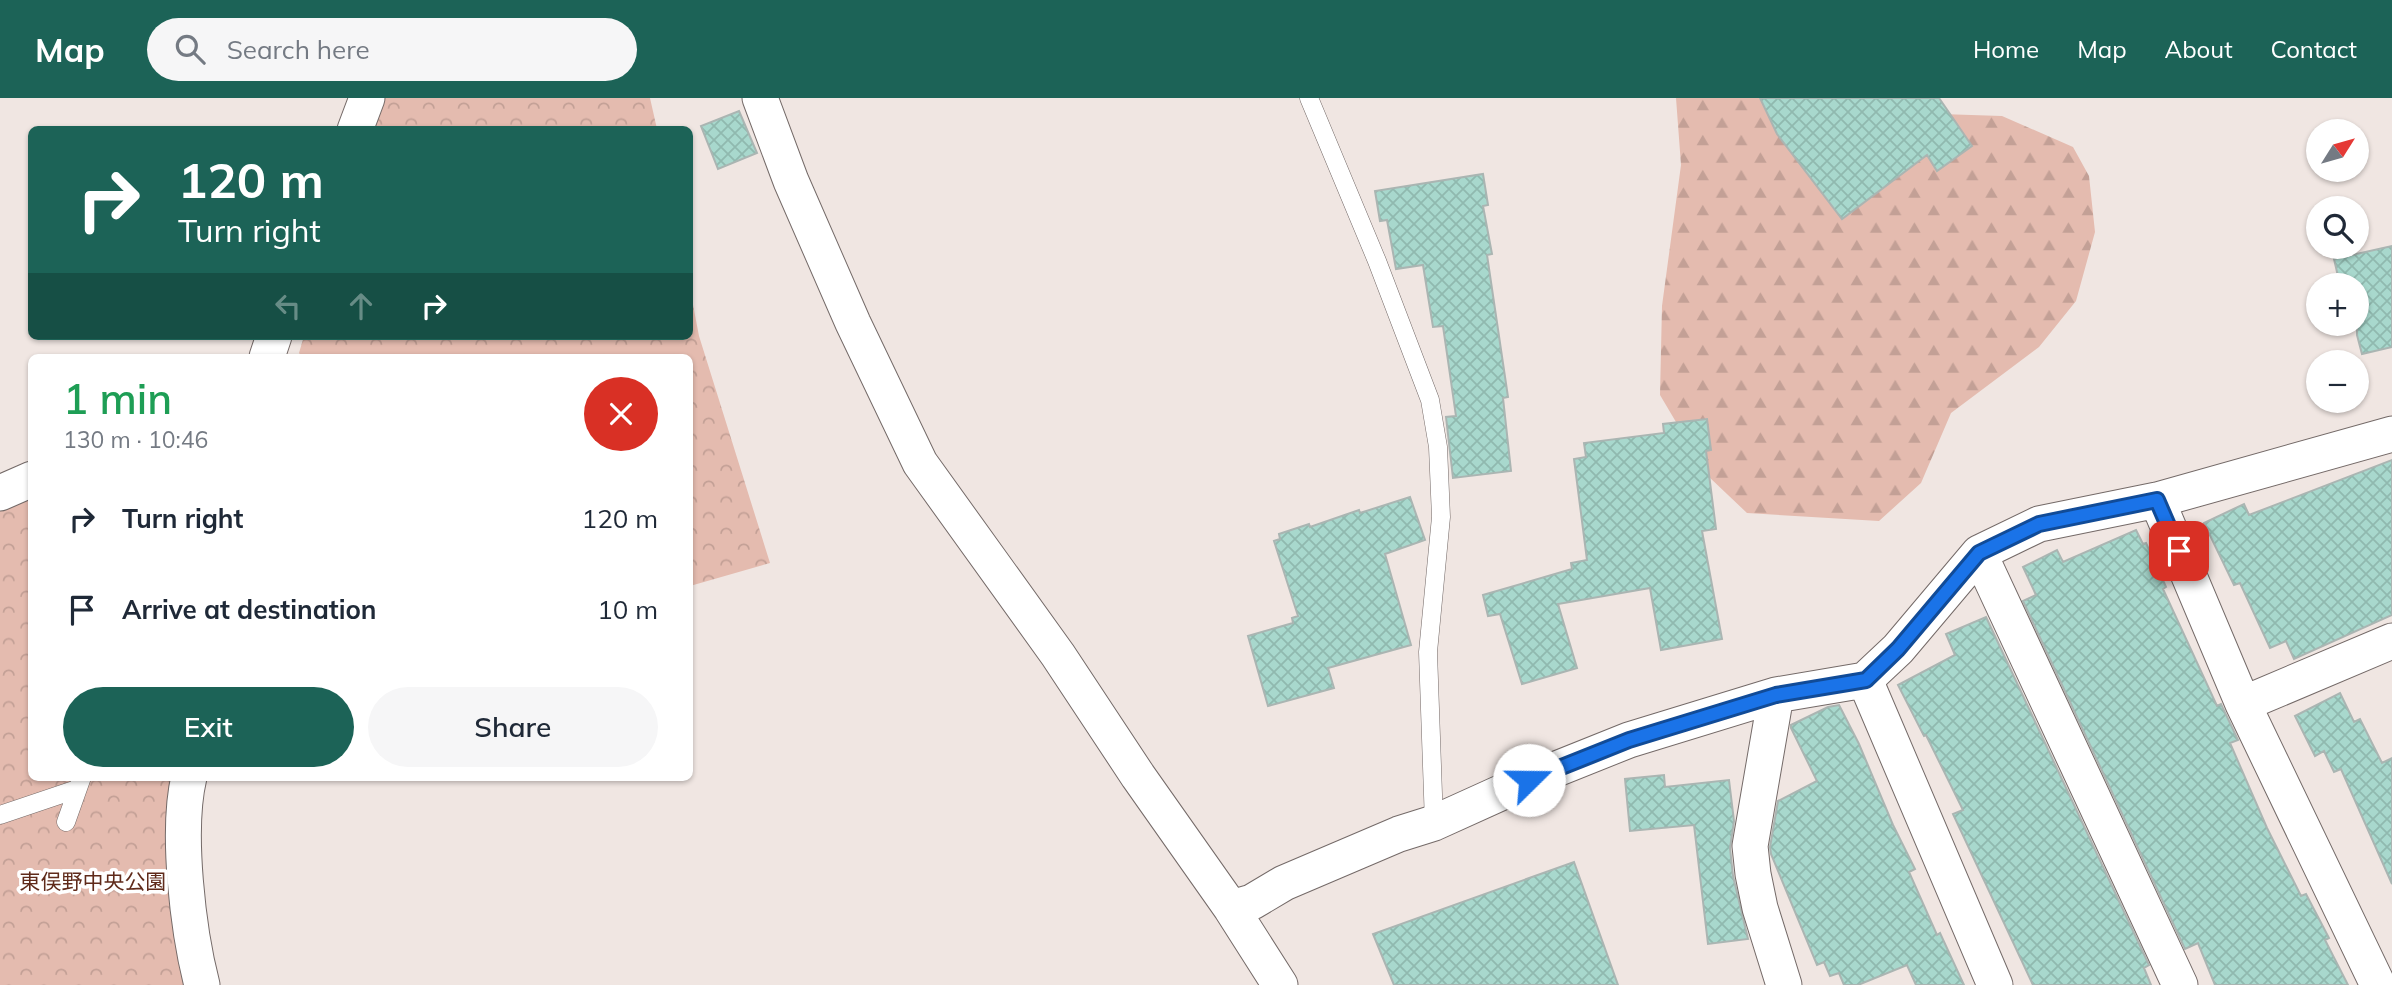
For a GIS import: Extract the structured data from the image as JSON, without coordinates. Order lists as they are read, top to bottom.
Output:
{
  "parks": ["東俣野中央公園"],
  "north": "top right",
  "page": {
    "header": "Map",
    "search": "Search here",
    "nav": [
      "Home",
      "Map",
      "About",
      "Contact"
    ],
    "map_buttons": ["+", "−"],
    "turn": ["120 m", "Turn right"],
    "heading": ["1 min", "130 m · 10:46"],
    "list": [
      {
        "name": "Turn right",
        "value": "120 m"
      },
      {
        "name": "Arrive at destination",
        "value": "10 m"
      }
    ],
    "buttons": ["Exit", "Share"]
  }
}
